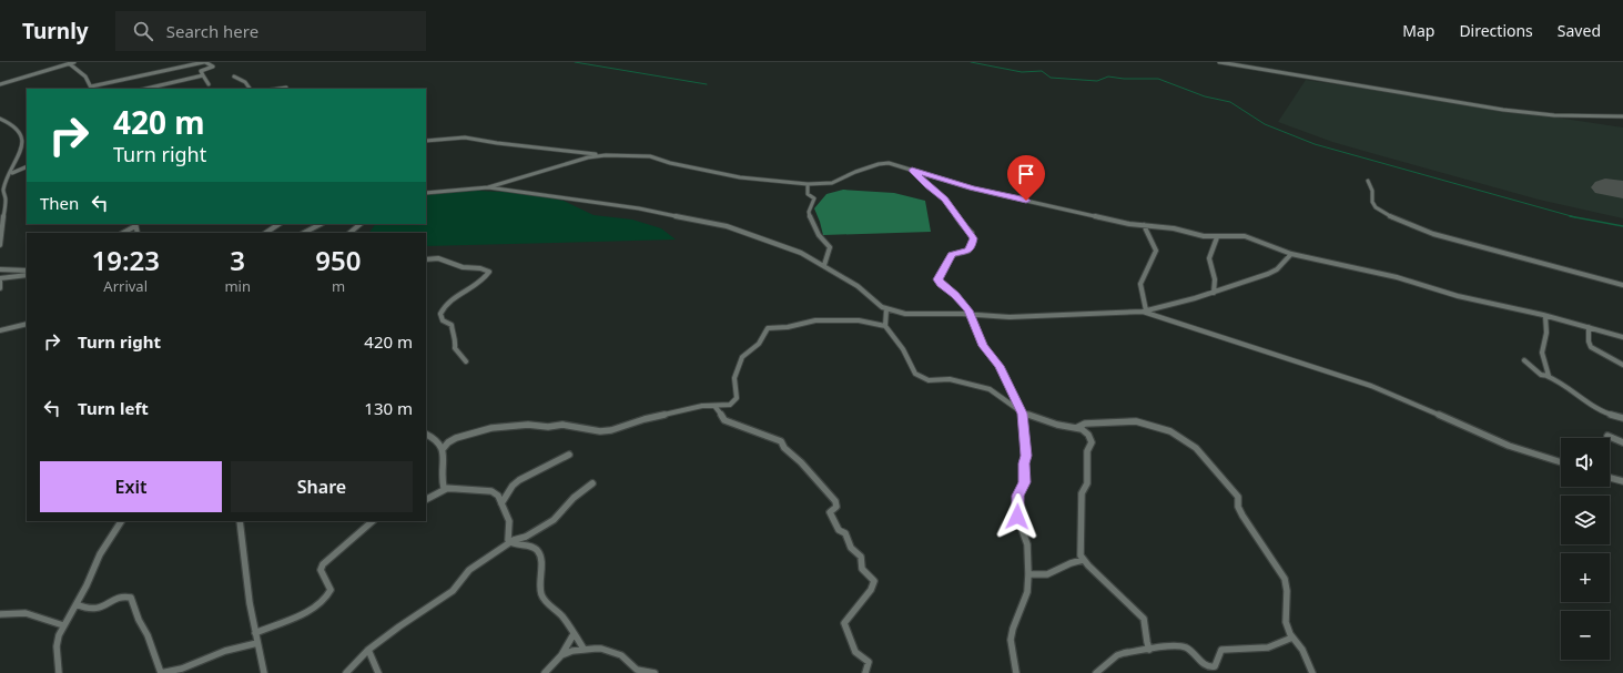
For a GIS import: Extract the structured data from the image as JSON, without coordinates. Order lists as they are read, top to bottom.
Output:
{
  "page": {
    "header": "Turnly",
    "search": "Search here",
    "nav": ["Map", "Directions", "Saved"],
    "turn": ["420 m", "Turn right"],
    "then": "Then",
    "eta": [
      "19:23",
      "Arrival",
      "3",
      "min",
      "950",
      "m"
    ],
    "list": [
      {
        "name": "Turn right",
        "value": "420 m"
      },
      {
        "name": "Turn left",
        "value": "130 m"
      }
    ],
    "map_buttons": ["+", "−"],
    "buttons": ["Exit", "Share"]
  }
}
